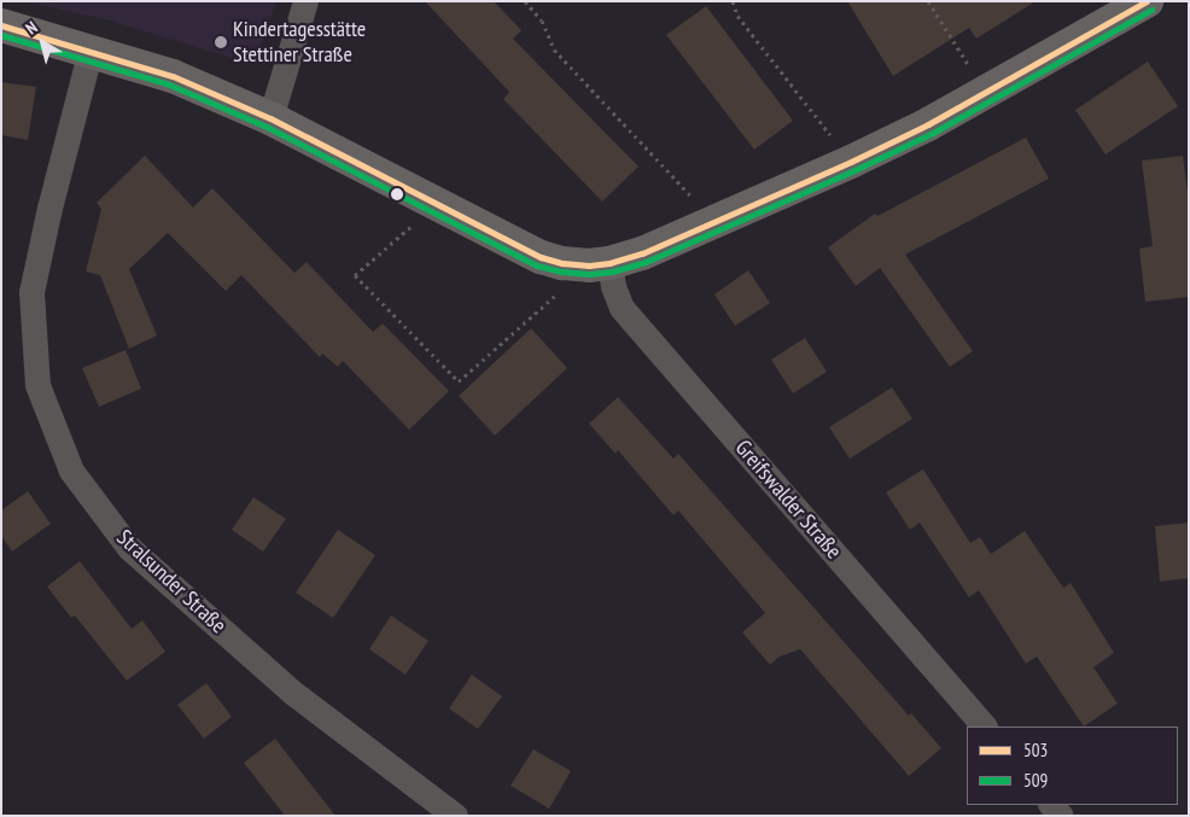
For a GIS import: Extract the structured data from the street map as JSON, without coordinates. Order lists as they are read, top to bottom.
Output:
{
  "streets": {
    "street": ["Greifswalder Straße", "Stralsunder Straße"]
  },
  "places": ["Kindertagesstätte Stettiner Straße"],
  "lines": ["transit line 503", "transit line 509"],
  "legend": ["503", "509"],
  "north": "top left"
}
